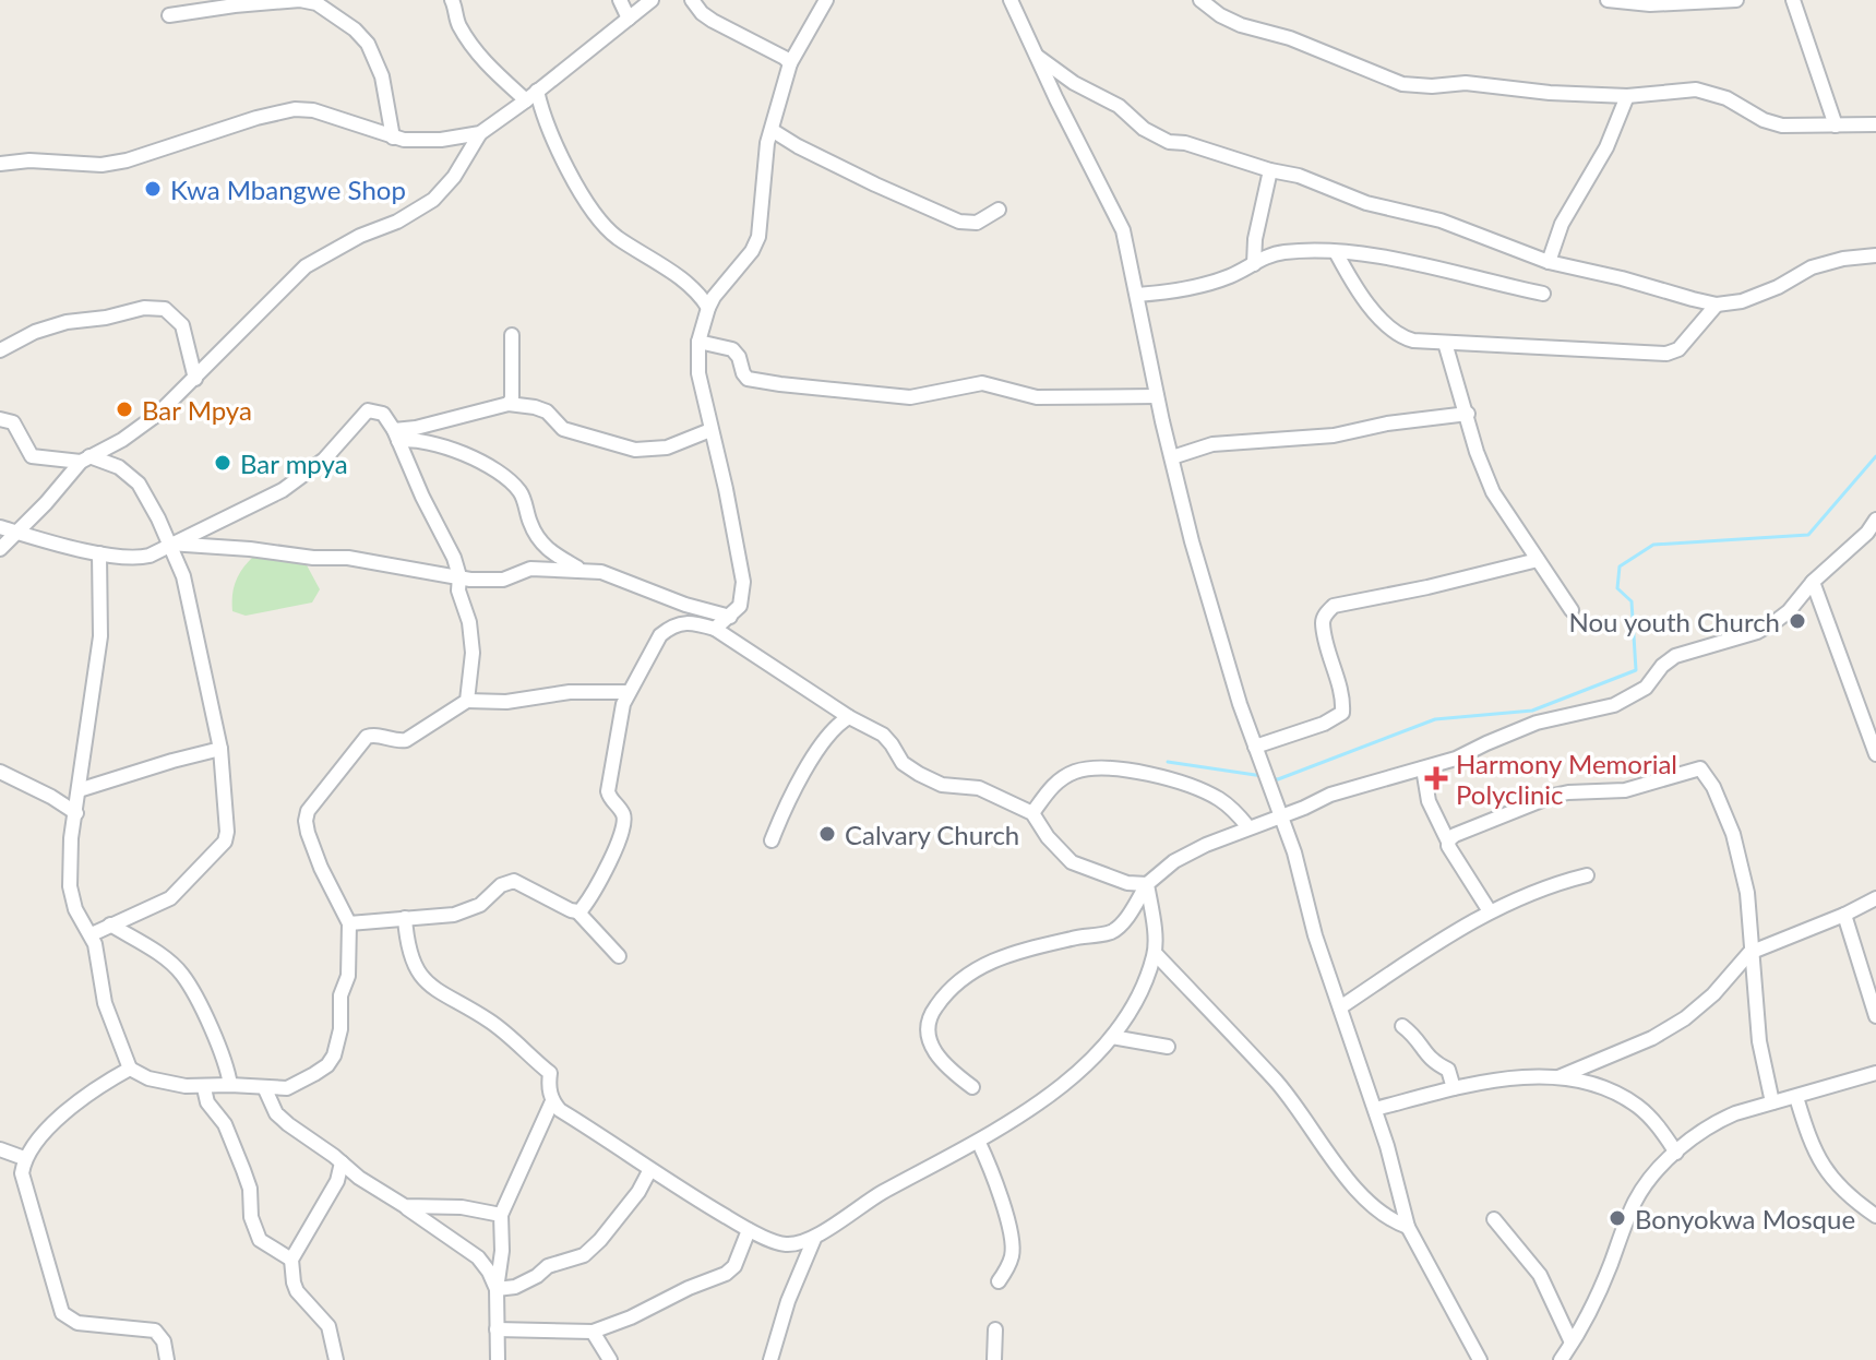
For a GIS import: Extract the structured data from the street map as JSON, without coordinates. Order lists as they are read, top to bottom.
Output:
{
  "places": {
    "other": [
      "Kwa Mbangwe Shop",
      "Bar Mpya",
      "Bar mpya",
      "Nou youth Church",
      "Calvary Church",
      "Bonyokwa Mosque"
    ],
    "health": ["Harmony Memorial Polyclinic"]
  }
}
